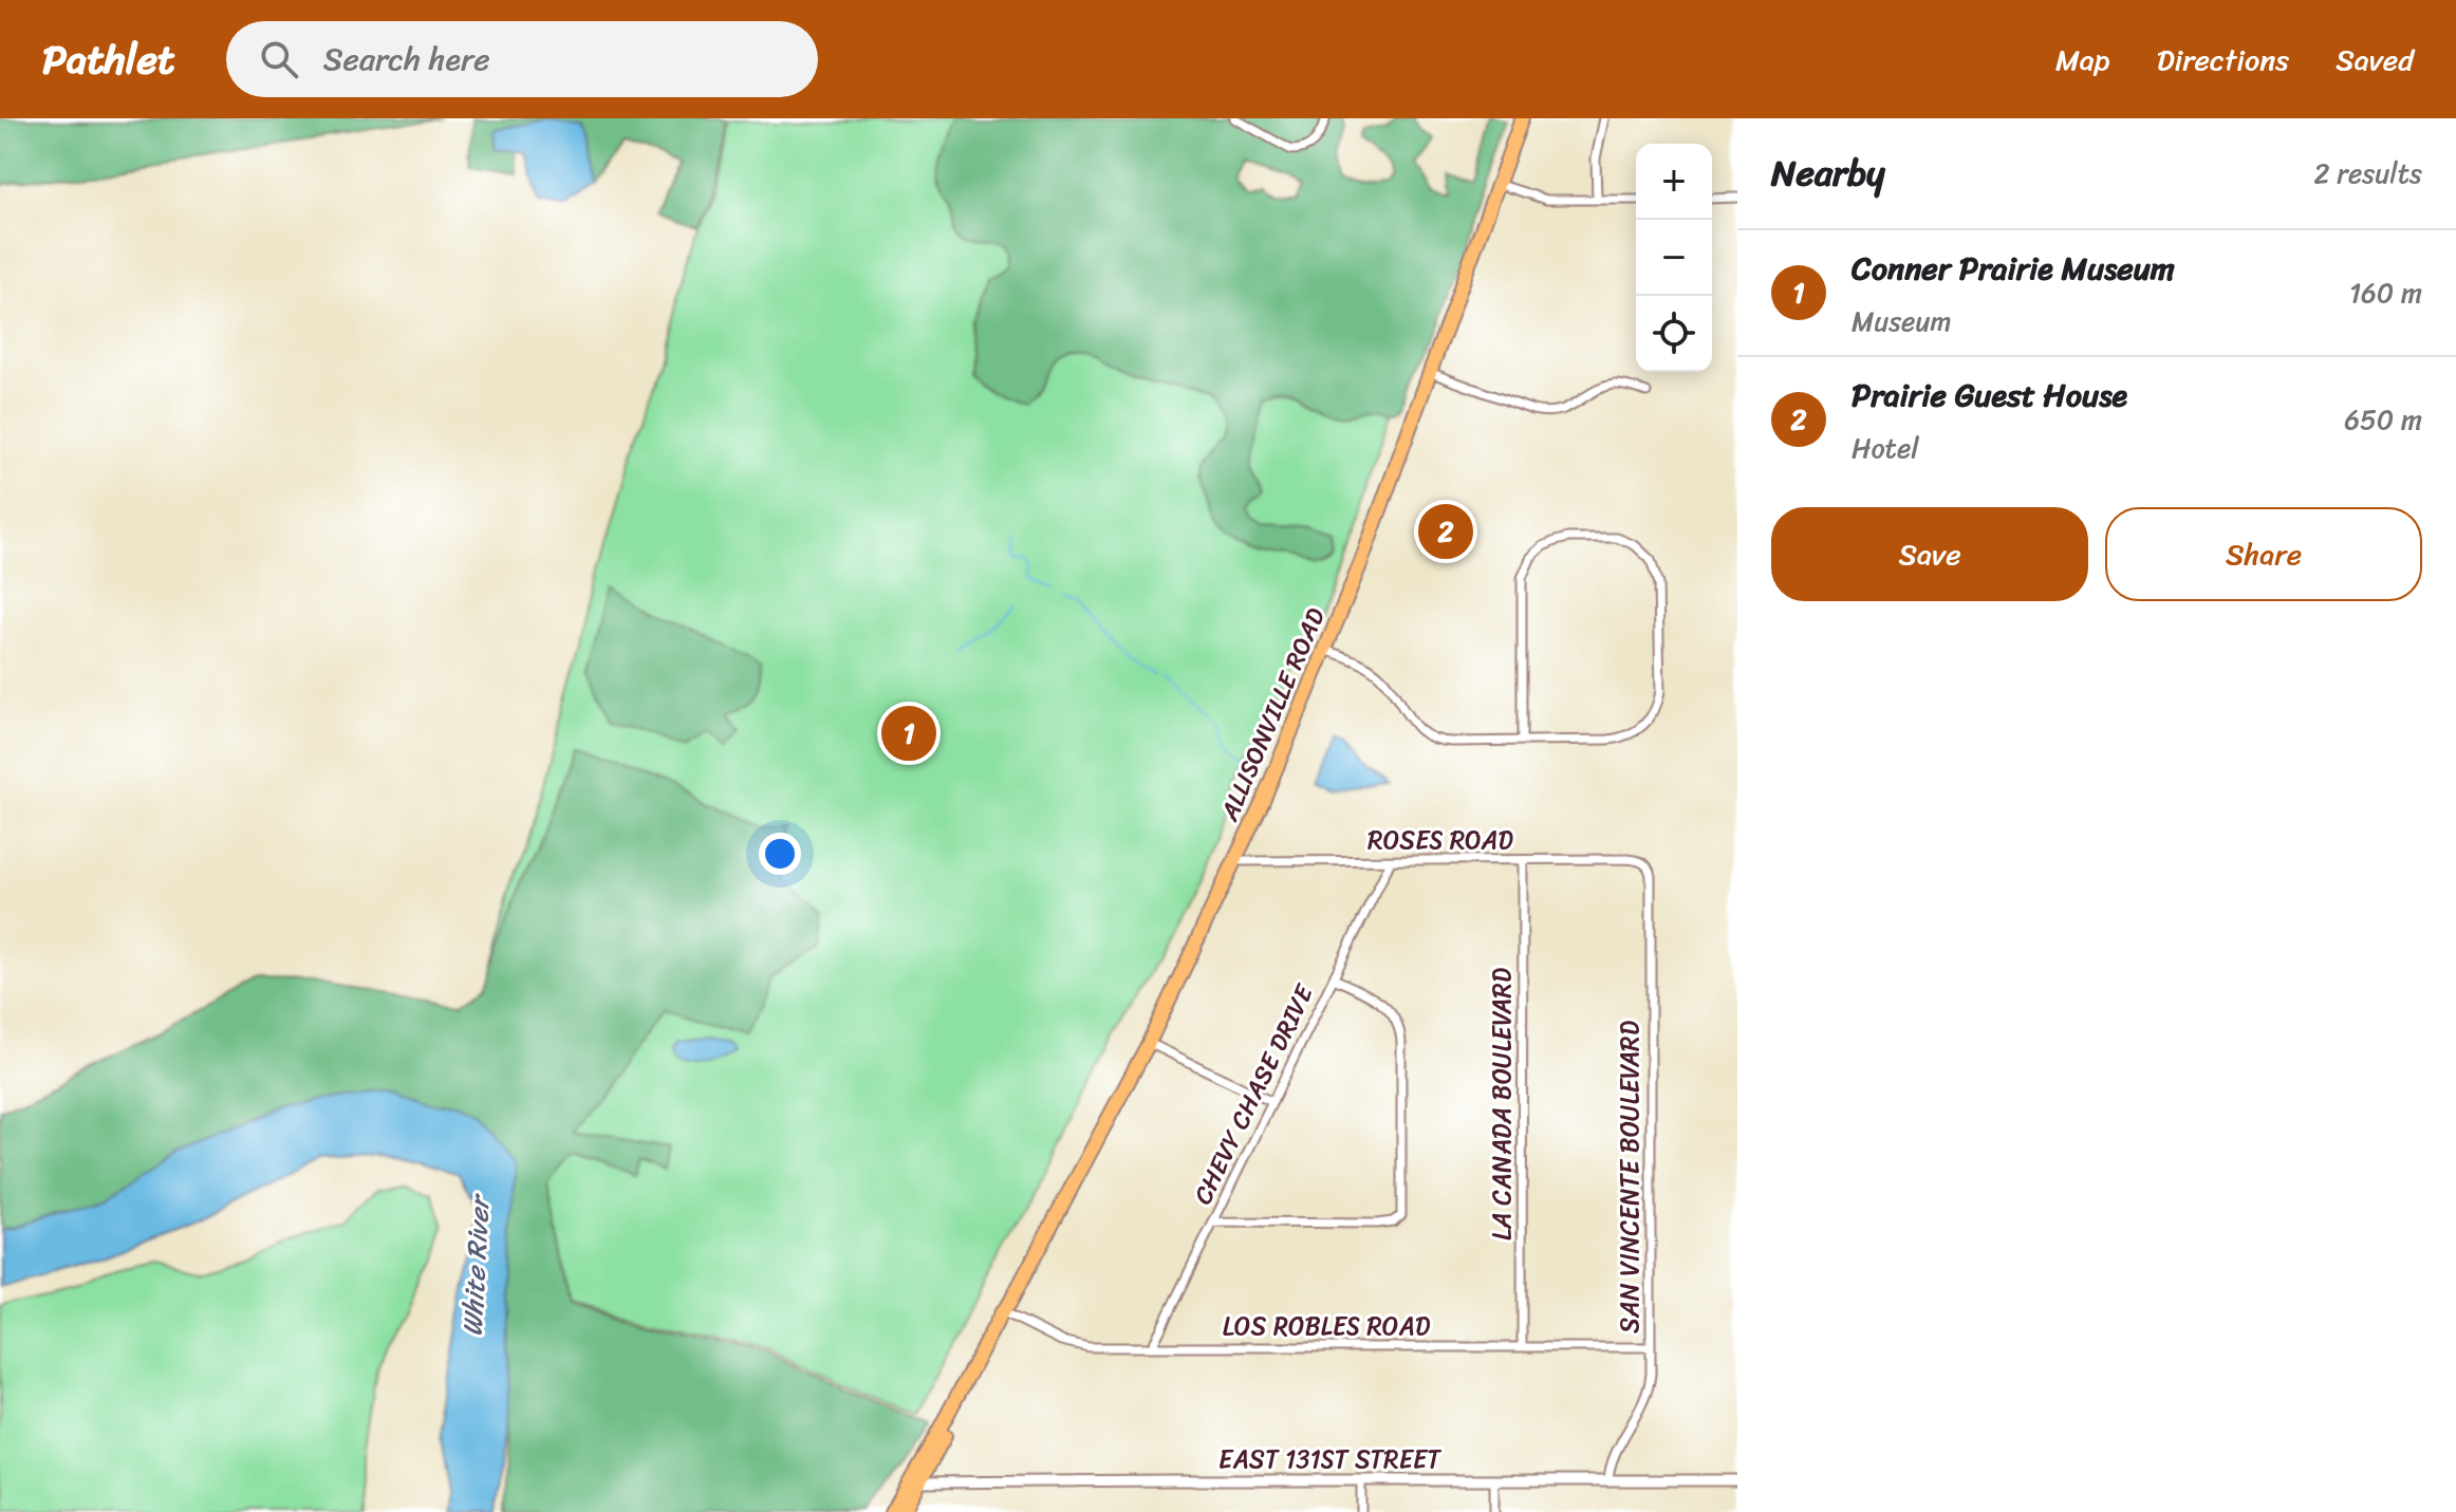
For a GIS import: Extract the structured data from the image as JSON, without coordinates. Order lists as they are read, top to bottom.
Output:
{
  "streets": {
    "main road": ["ALLISONVILLE ROAD"],
    "street": [
      "ROSES ROAD",
      "CHEVY CHASE DRIVE",
      "LA CANADA BOULEVARD",
      "SAN VINCENTE BOULEVARD",
      "LOS ROBLES ROAD",
      "EAST 131ST STREET"
    ]
  },
  "crossings": [
    ["ALLISONVILLE ROAD", "ROSES ROAD"],
    ["ALLISONVILLE ROAD", "LOS ROBLES ROAD"],
    ["ALLISONVILLE ROAD", "EAST 131ST STREET"],
    ["ROSES ROAD", "CHEVY CHASE DRIVE"],
    ["ROSES ROAD", "LA CANADA BOULEVARD"],
    ["ROSES ROAD", "SAN VINCENTE BOULEVARD"],
    ["CHEVY CHASE DRIVE", "LOS ROBLES ROAD"],
    ["LA CANADA BOULEVARD", "LOS ROBLES ROAD"],
    ["SAN VINCENTE BOULEVARD", "LOS ROBLES ROAD"],
    ["SAN VINCENTE BOULEVARD", "EAST 131ST STREET"]
  ],
  "water": ["White River"],
  "page": {
    "header": "Pathlet",
    "search": "Search here",
    "nav": ["Map", "Directions", "Saved"],
    "heading": ["Nearby", "2 results"],
    "map_buttons": ["+", "−"],
    "list": [
      {
        "mark": "1",
        "name": "Conner Prairie Museum",
        "note": "Museum",
        "value": "160 m"
      },
      {
        "mark": "2",
        "name": "Prairie Guest House",
        "note": "Hotel",
        "value": "650 m"
      }
    ],
    "buttons": ["Save", "Share"],
    "pins": ["2", "1"]
  }
}
